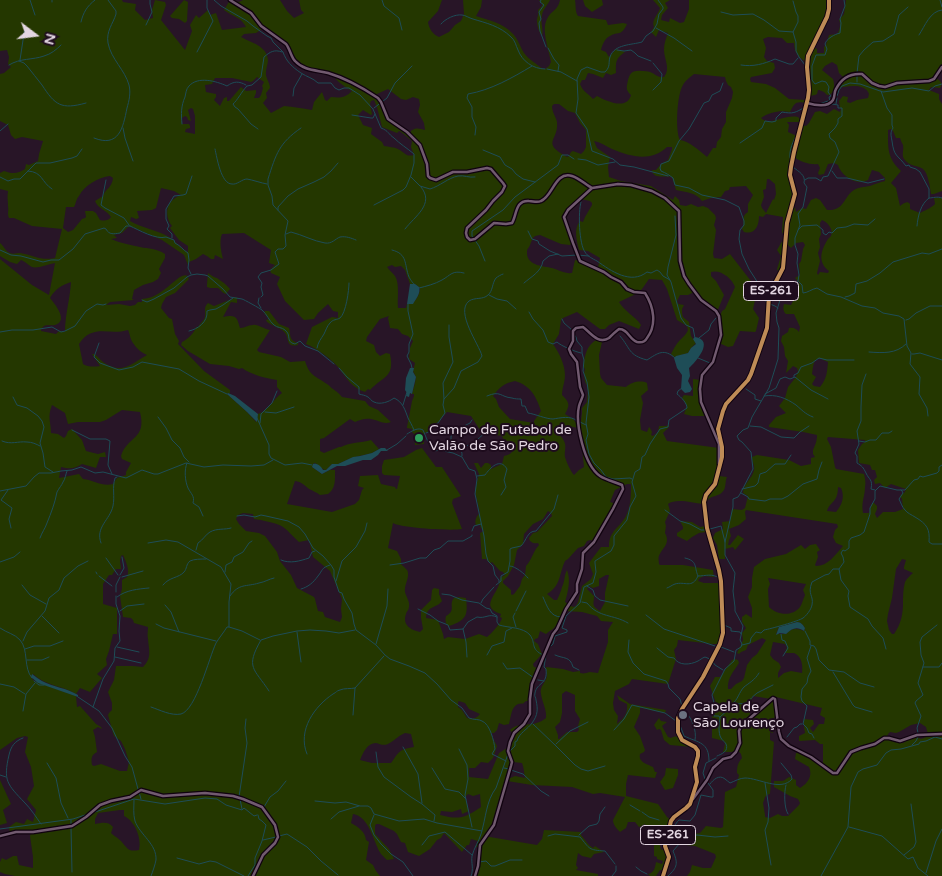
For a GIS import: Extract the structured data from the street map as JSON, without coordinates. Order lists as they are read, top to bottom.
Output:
{
  "streets": {
    "main road": ["ES-261"]
  },
  "places": ["Campo de Futebol de Valão de São Pedro", "Capela de São Lourenço"],
  "north": "right"
}
